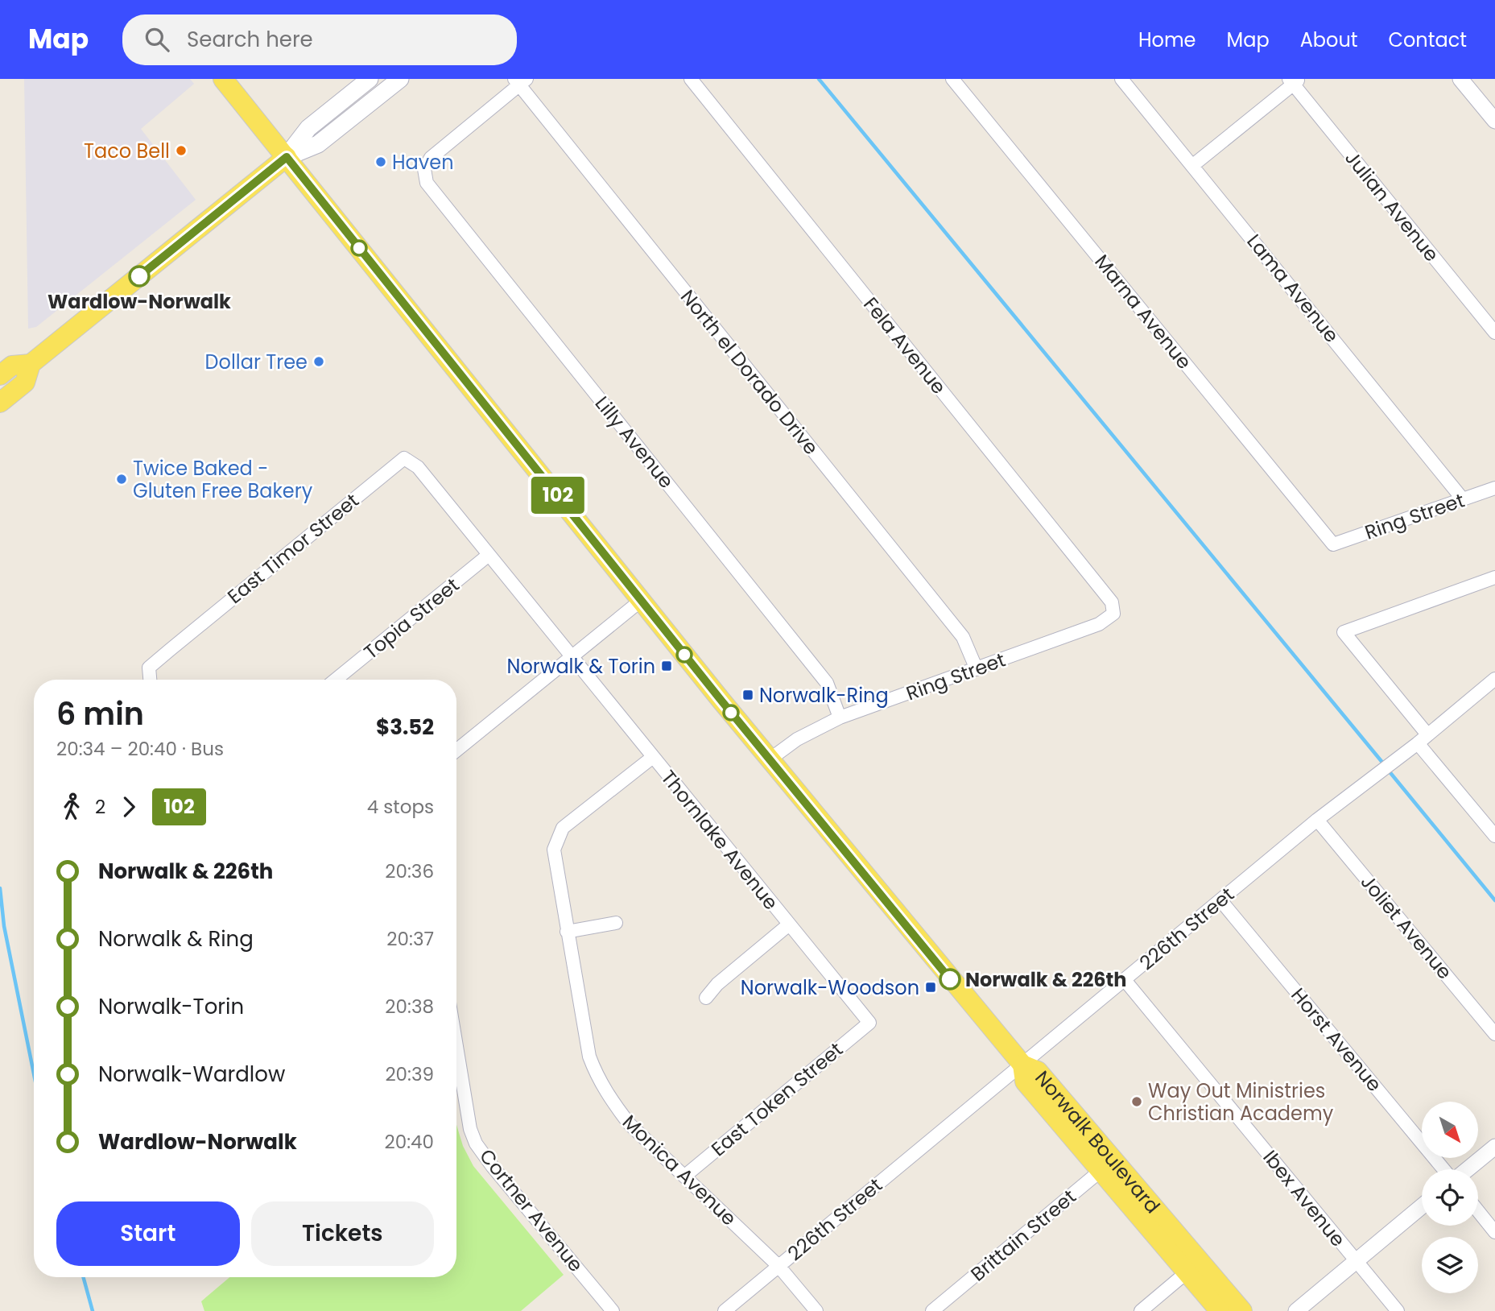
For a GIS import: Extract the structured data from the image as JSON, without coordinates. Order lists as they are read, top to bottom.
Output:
{
  "streets": {
    "main road": ["Norwalk Boulevard"],
    "street": [
      "Julian Avenue",
      "Lama Avenue",
      "Marna Avenue",
      "Fela Avenue",
      "North el Dorado Drive",
      "Lilly Avenue",
      "Ring Street",
      "East Timor Street",
      "Topia Street",
      "Thornlake Avenue",
      "Joliet Avenue",
      "226th Street",
      "Horst Avenue",
      "East Token Street",
      "Monica Avenue",
      "Ibex Avenue",
      "Cortner Avenue",
      "Brittain Street"
    ]
  },
  "crossings": [
    ["Lama Avenue", "Ring Street"],
    ["Marna Avenue", "Ring Street"],
    ["Fela Avenue", "Ring Street"],
    ["North el Dorado Drive", "Lilly Avenue"],
    ["North el Dorado Drive", "Ring Street"],
    ["Lilly Avenue", "Ring Street"],
    ["Ring Street", "Norwalk Boulevard"],
    ["East Timor Street", "Thornlake Avenue"],
    ["Topia Street", "Thornlake Avenue"],
    ["Thornlake Avenue", "East Token Street"],
    ["Thornlake Avenue", "Monica Avenue"],
    ["Joliet Avenue", "226th Street"],
    ["226th Street", "Horst Avenue"],
    ["226th Street", "Norwalk Boulevard"],
    ["226th Street", "Monica Avenue"],
    ["226th Street", "Ibex Avenue"],
    ["East Token Street", "Monica Avenue"],
    ["Norwalk Boulevard", "Brittain Street"]
  ],
  "places": {
    "other": [
      "Taco Bell",
      "Haven",
      "Wardlow-Norwalk",
      "Dollar Tree",
      "Twice Baked - Gluten Free Bakery",
      "Norwalk & 226th",
      "Way Out Ministries Christian Academy"
    ],
    "transit": ["Norwalk & Torin", "Norwalk-Ring", "Norwalk-Woodson"]
  },
  "lines": ["bus line 102"],
  "north": "bottom right",
  "page": {
    "header": "Map",
    "search": "Search here",
    "nav": [
      "Home",
      "Map",
      "About",
      "Contact"
    ],
    "on_map": "102",
    "heading": ["6 min", "20:34 – 20:40 · Bus", "$3.52"],
    "legs": ["2", "102", "4 stops"],
    "list": [
      {
        "name": "Norwalk & 226th",
        "value": "20:36"
      },
      {
        "name": "Norwalk & Ring",
        "value": "20:37"
      },
      {
        "name": "Norwalk-Torin",
        "value": "20:38"
      },
      {
        "name": "Norwalk-Wardlow",
        "value": "20:39"
      },
      {
        "name": "Wardlow-Norwalk",
        "value": "20:40"
      }
    ],
    "buttons": ["Start", "Tickets"]
  }
}
